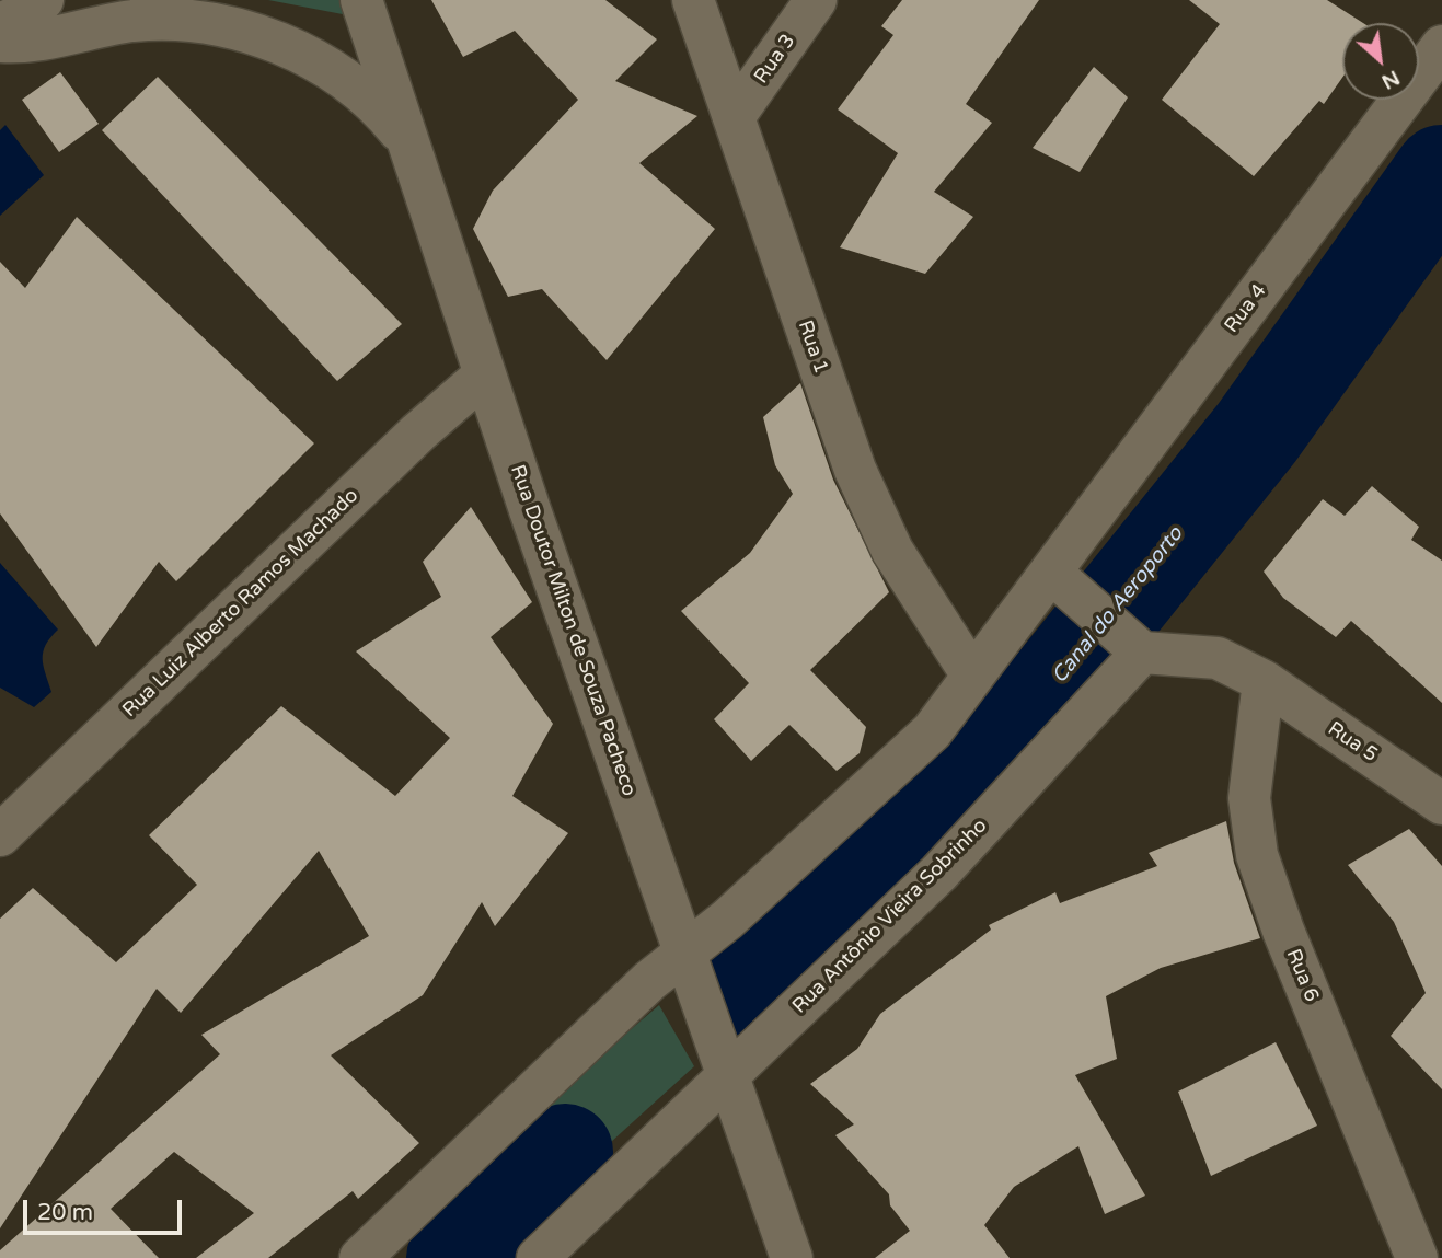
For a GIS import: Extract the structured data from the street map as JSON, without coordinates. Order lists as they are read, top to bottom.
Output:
{
  "streets": {
    "street": [
      "Rua 3",
      "Rua 4",
      "Rua 1",
      "Rua Luiz Alberto Ramos Machado",
      "Rua Doutor Milton de Souza Pacheco",
      "Rua 5",
      "Rua Antônio Vieira Sobrinho",
      "Rua 6"
    ]
  },
  "crossings": [
    ["Rua 3", "Rua 1"],
    ["Rua Luiz Alberto Ramos Machado", "Rua Doutor Milton de Souza Pacheco"],
    ["Rua Doutor Milton de Souza Pacheco", "Rua Antônio Vieira Sobrinho"],
    ["Rua 5", "Rua 6"]
  ],
  "water": ["Canal do Aeroporto"],
  "scale_bar": "20 m",
  "north": "bottom right"
}
